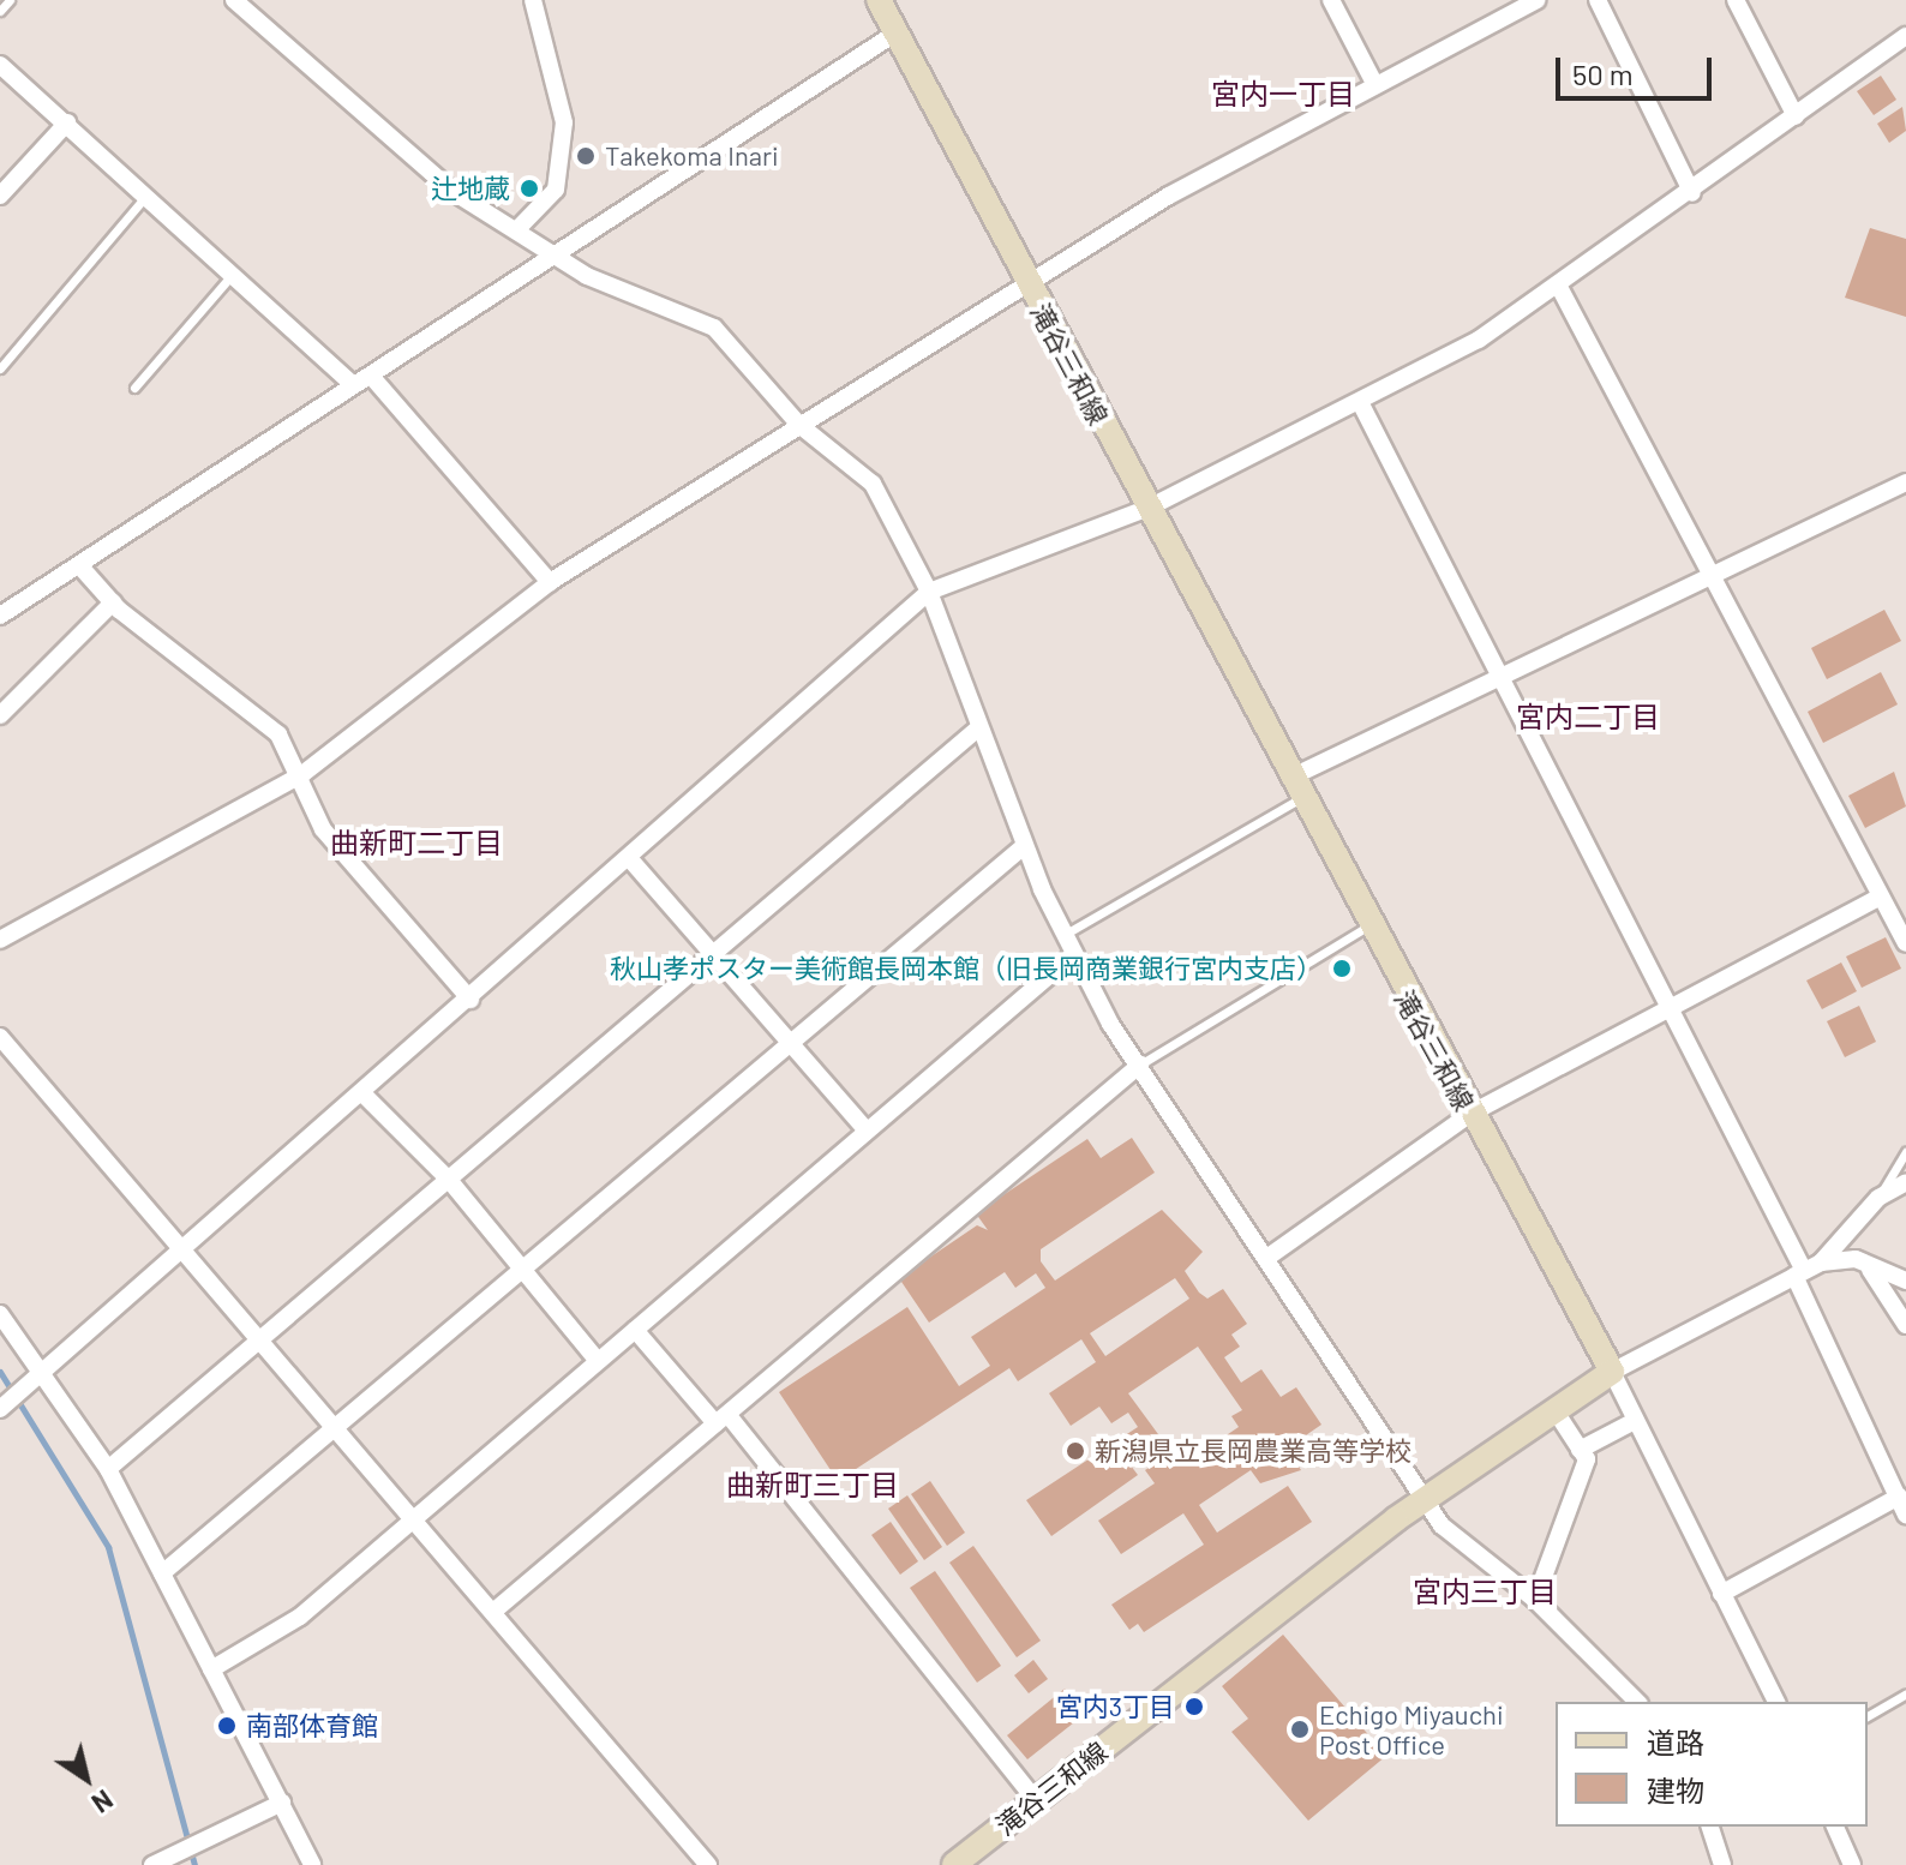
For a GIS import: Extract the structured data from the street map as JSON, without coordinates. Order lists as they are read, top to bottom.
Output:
{
  "streets": {
    "main road": ["滝谷三和線"]
  },
  "districts": [
    "宮内一丁目",
    "宮内二丁目",
    "曲新町二丁目",
    "曲新町三丁目",
    "宮内三丁目"
  ],
  "places": [
    "Takekoma Inari",
    "辻地蔵",
    "秋山孝ポスター美術館長岡本館（旧長岡商業銀行宮内支店）",
    "新潟県立長岡農業高等学校",
    "宮内3丁目",
    "南部体育館",
    "Echigo Miyauchi Post Office"
  ],
  "legend": ["道路", "建物"],
  "scale_bar": "50 m",
  "north": "bottom right"
}
